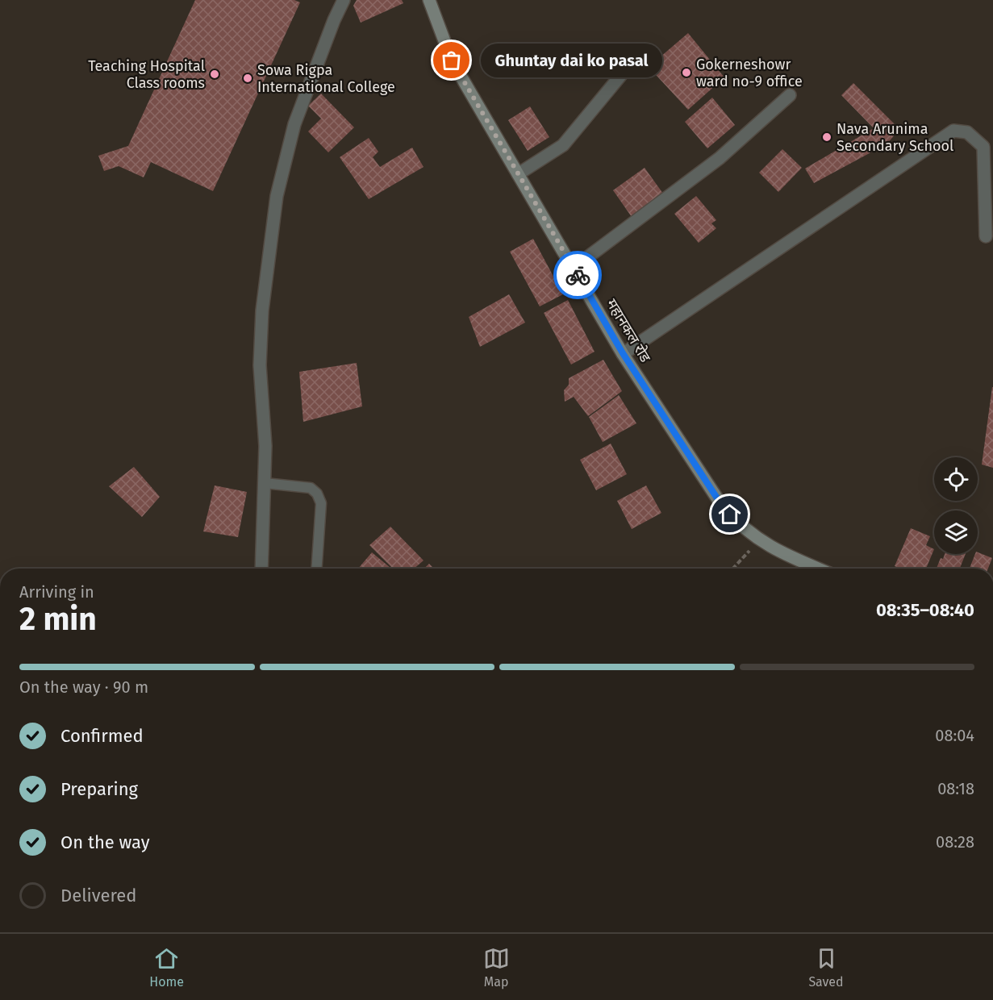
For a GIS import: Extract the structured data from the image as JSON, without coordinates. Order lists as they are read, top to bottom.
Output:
{
  "streets": {
    "main road": ["महानकल रोड"]
  },
  "places": [
    "Ghuntay dai ko pasal",
    "Gokerneshowr ward no-9 office",
    "Teaching Hospital Class rooms",
    "Sowa Rigpa International College",
    "Nava Arunima Secondary School"
  ],
  "page": {
    "bubble": "Ghuntay dai ko pasal",
    "heading": ["2 min", "Arriving in", "08:35–08:40"],
    "bar": "On the way · 90 m",
    "list": [
      ["Confirmed", "08:04"],
      ["Preparing", "08:18"],
      ["On the way", "08:28"],
      "Delivered"
    ],
    "tabs": ["Home", "Map", "Saved"]
  }
}
